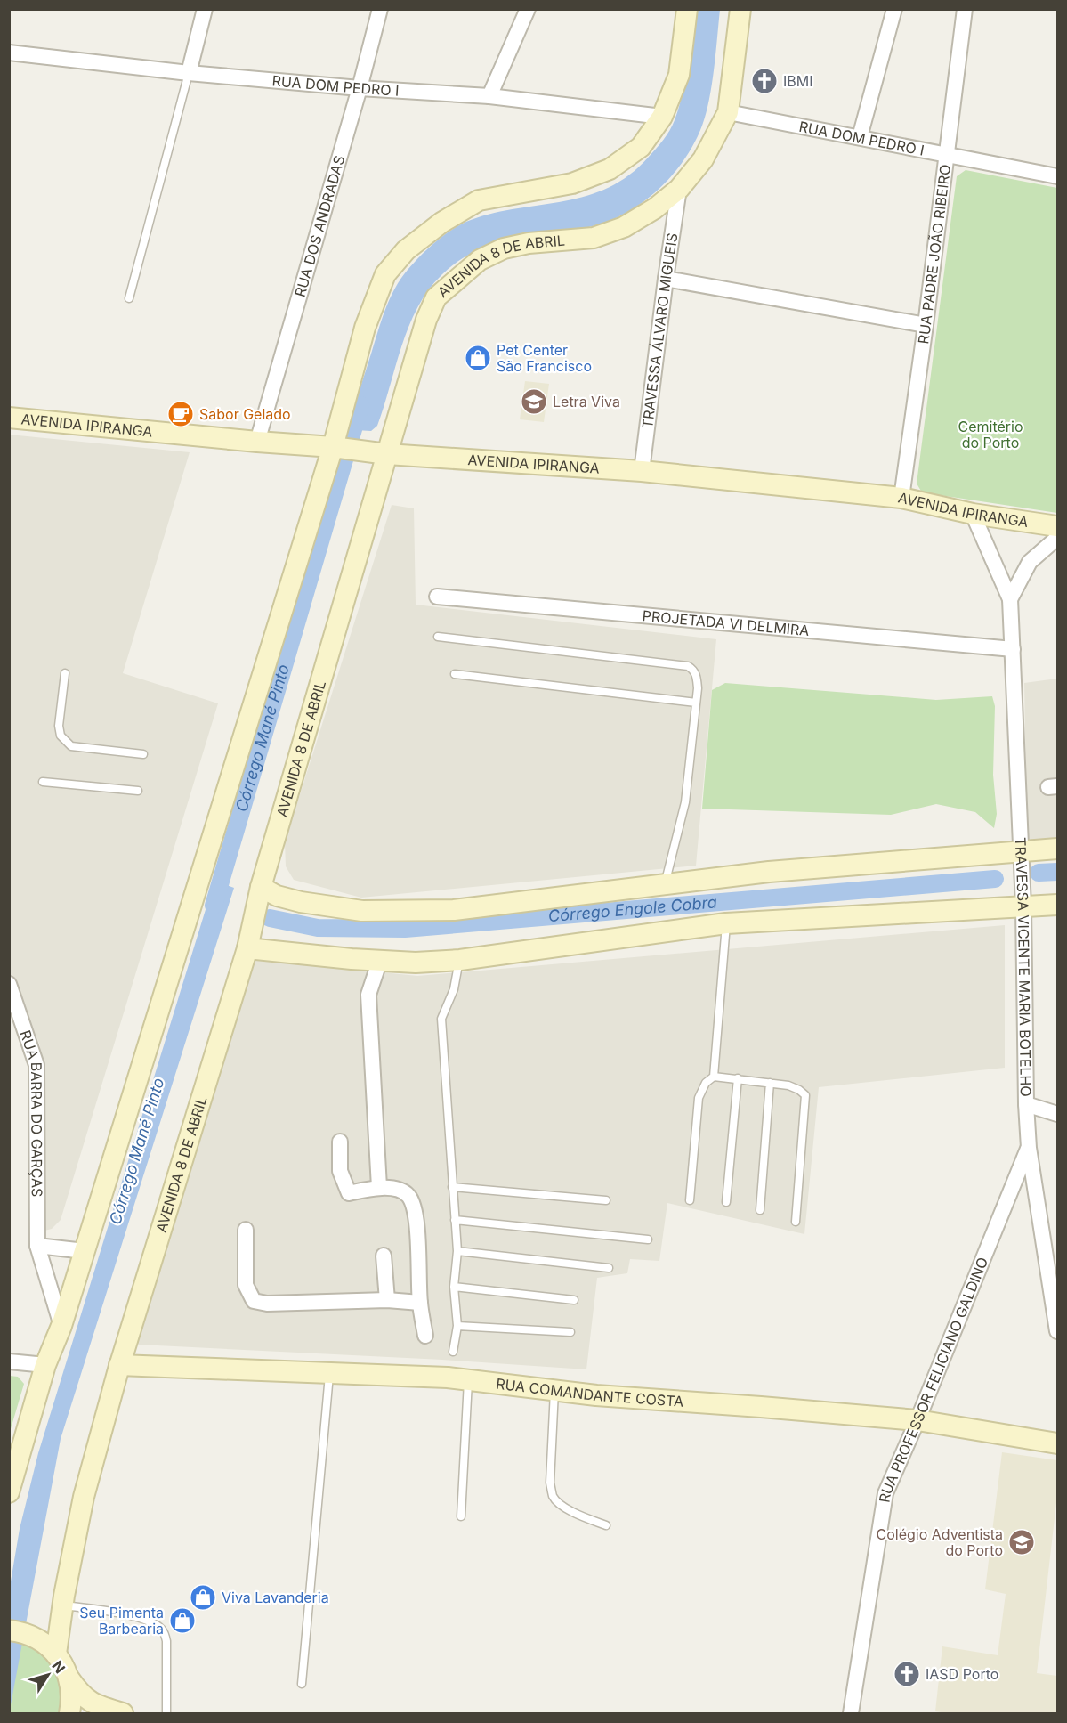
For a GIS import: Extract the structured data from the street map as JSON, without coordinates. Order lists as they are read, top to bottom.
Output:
{
  "streets": {
    "main road": ["AVENIDA 8 DE ABRIL", "AVENIDA IPIRANGA", "RUA COMANDANTE COSTA"],
    "street": [
      "RUA DOM PEDRO I",
      "RUA DOS ANDRADAS",
      "RUA PADRE JOÃO RIBEIRO",
      "TRAVESSA ÁLVARO MIGUEIS",
      "PROJETADA VI DELMIRA",
      "TRAVESSA VICENTE MARIA BOTELHO",
      "RUA BARRA DO GARÇAS",
      "RUA PROFESSOR FELICIANO GALDINO"
    ]
  },
  "crossings": [
    ["RUA DOM PEDRO I", "RUA DOS ANDRADAS"],
    ["RUA DOM PEDRO I", "RUA PADRE JOÃO RIBEIRO"],
    ["RUA DOM PEDRO I", "AVENIDA 8 DE ABRIL"],
    ["RUA DOS ANDRADAS", "AVENIDA IPIRANGA"],
    ["RUA PADRE JOÃO RIBEIRO", "AVENIDA IPIRANGA"],
    ["AVENIDA 8 DE ABRIL", "TRAVESSA ÁLVARO MIGUEIS"],
    ["AVENIDA 8 DE ABRIL", "AVENIDA IPIRANGA"],
    ["AVENIDA 8 DE ABRIL", "RUA COMANDANTE COSTA"],
    ["TRAVESSA ÁLVARO MIGUEIS", "AVENIDA IPIRANGA"],
    ["AVENIDA IPIRANGA", "TRAVESSA VICENTE MARIA BOTELHO"],
    ["PROJETADA VI DELMIRA", "TRAVESSA VICENTE MARIA BOTELHO"],
    ["TRAVESSA VICENTE MARIA BOTELHO", "RUA PROFESSOR FELICIANO GALDINO"],
    ["RUA PROFESSOR FELICIANO GALDINO", "RUA COMANDANTE COSTA"]
  ],
  "water": ["Córrego Mané Pinto", "Córrego Engole Cobra"],
  "parks": ["Cemitério do Porto"],
  "places": {
    "church": ["IBMI", "IASD Porto"],
    "shop": ["Pet Center São Francisco", "Viva Lavanderia", "Seu Pimenta Barbearia"],
    "school or university": ["Letra Viva", "Colégio Adventista do Porto"],
    "cafe": ["Sabor Gelado"]
  },
  "north": "top right"
}
